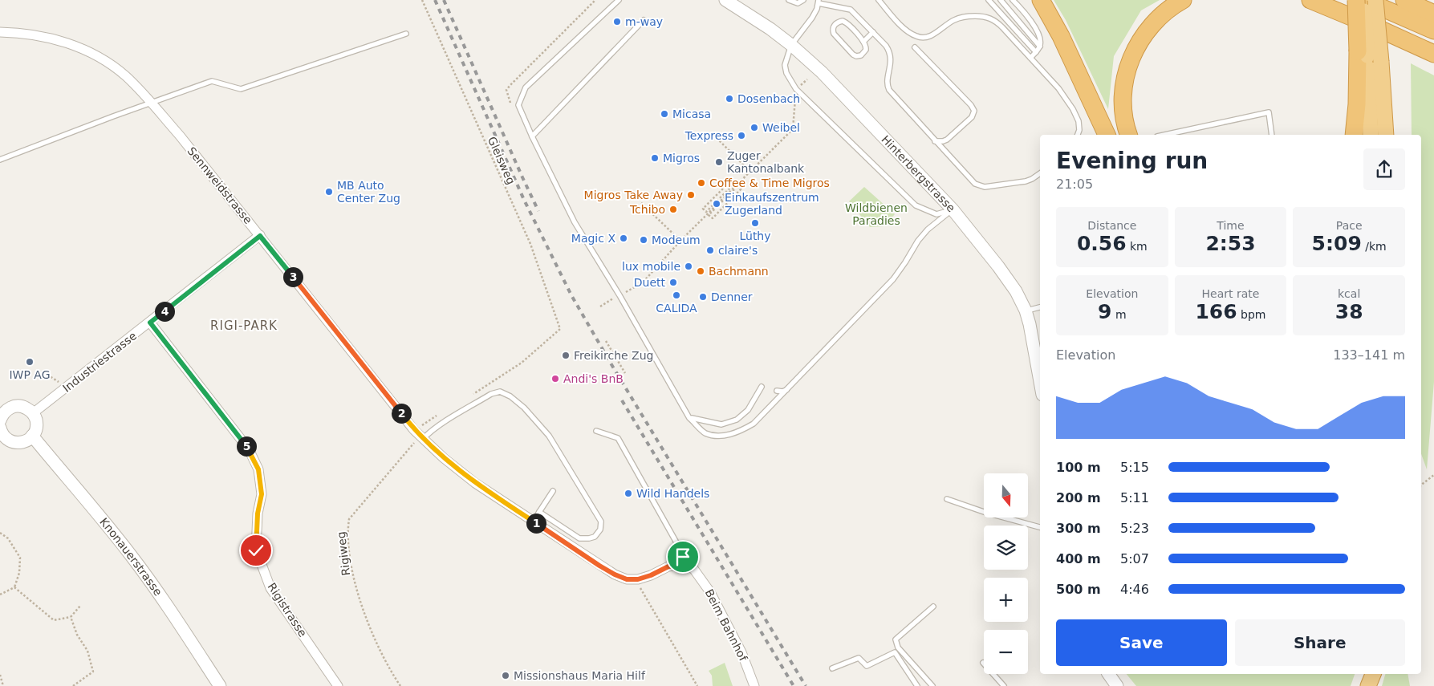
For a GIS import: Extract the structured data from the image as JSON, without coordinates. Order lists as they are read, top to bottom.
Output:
{
  "streets": {
    "street": [
      "Hinterbergstrasse",
      "Sennweidstrasse",
      "Industriestrasse",
      "Knonauerstrasse",
      "Rigistrasse",
      "Beim Bahnhof"
    ],
    "path": ["Gleisweg", "Rigiweg"]
  },
  "crossings": [
    ["Sennweidstrasse", "Industriestrasse"],
    ["Sennweidstrasse", "Rigiweg"],
    ["Sennweidstrasse", "Beim Bahnhof"],
    ["Industriestrasse", "Rigistrasse"]
  ],
  "districts": ["RIGI-PARK"],
  "parks": ["Wildbienen Paradies"],
  "places": [
    "m-way",
    "Dosenbach",
    "Micasa",
    "Weibel",
    "Texpress",
    "Migros",
    "Zuger Kantonalbank",
    "Coffee & Time Migros",
    "MB Auto Center Zug",
    "Migros Take Away",
    "Einkaufszentrum Zugerland",
    "Tchibo",
    "Lüthy",
    "Magic X",
    "Modeum",
    "claire's",
    "lux mobile",
    "Bachmann",
    "Duett",
    "CALIDA",
    "Denner",
    "Freikirche Zug",
    "IWP AG",
    "Andi's BnB",
    "Wild Handels",
    "Missionshaus Maria Hilf"
  ],
  "north": "bottom",
  "page": {
    "heading": ["Evening run", "21:05"],
    "stats": [
      ["Distance", "0.56 km"],
      ["Time", "2:53"],
      ["Pace", "5:09 /km"],
      ["Elevation", "9 m"],
      ["Heart rate", "166 bpm"],
      ["kcal", "38"]
    ],
    "pins": [
      "3",
      "4",
      "2",
      "5",
      "1"
    ],
    "chart": ["Elevation", "133–141 m"],
    "list": [
      {
        "name": "100 m",
        "note": "5:15"
      },
      {
        "name": "200 m",
        "note": "5:11"
      },
      {
        "name": "300 m",
        "note": "5:23"
      },
      {
        "name": "400 m",
        "note": "5:07"
      },
      {
        "name": "500 m",
        "note": "4:46"
      }
    ],
    "map_buttons": ["+", "−"],
    "buttons": ["Save", "Share"]
  }
}
